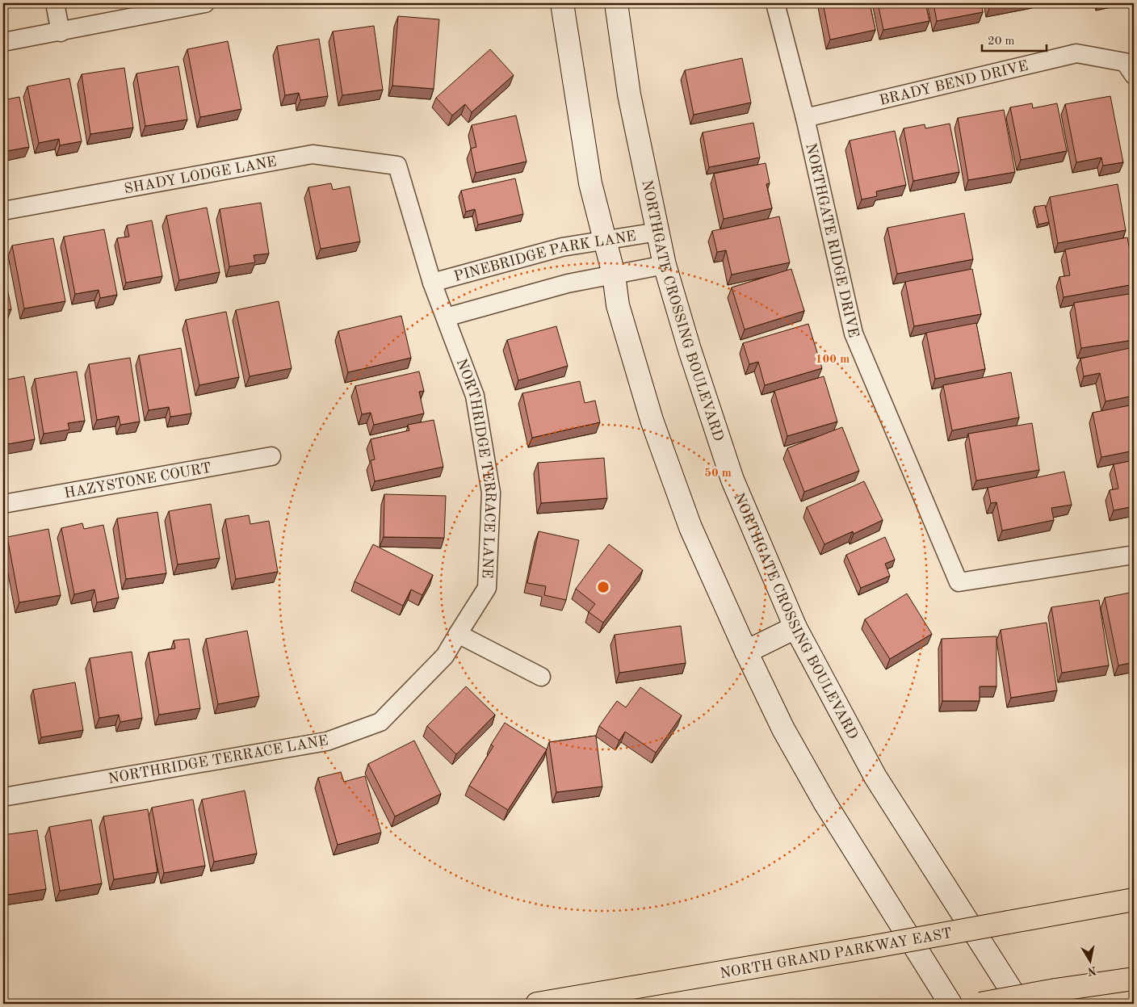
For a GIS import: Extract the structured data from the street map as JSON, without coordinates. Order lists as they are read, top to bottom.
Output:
{
  "streets": {
    "highway": ["NORTH GRAND PARKWAY EAST"],
    "main road": ["NORTHGATE CROSSING BOULEVARD"],
    "street": [
      "BRADY BEND DRIVE",
      "SHADY LODGE LANE",
      "NORTHGATE RIDGE DRIVE",
      "PINEBRIDGE PARK LANE",
      "NORTHRIDGE TERRACE LANE",
      "HAZYSTONE COURT"
    ]
  },
  "crossings": [
    ["BRADY BEND DRIVE", "NORTHGATE RIDGE DRIVE"],
    ["SHADY LODGE LANE", "NORTHRIDGE TERRACE LANE"],
    ["PINEBRIDGE PARK LANE", "NORTHGATE CROSSING BOULEVARD"],
    ["PINEBRIDGE PARK LANE", "NORTHRIDGE TERRACE LANE"]
  ],
  "scale_bar": "20 m",
  "north": "bottom",
  "rings": ["100 m", "50 m"]
}
